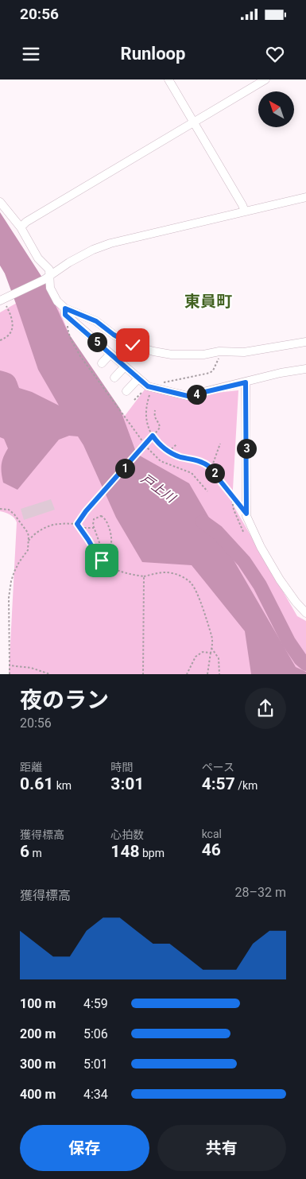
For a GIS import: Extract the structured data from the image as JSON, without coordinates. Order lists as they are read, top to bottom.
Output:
{
  "districts": ["東員町"],
  "water": ["戸上川"],
  "north": "top left",
  "page": {
    "status": "20:56",
    "header": "Runloop",
    "pins": [
      "5",
      "4",
      "3",
      "1",
      "2"
    ],
    "heading": ["夜のラン", "20:56"],
    "stats": [
      ["距離", "0.61 km"],
      ["時間", "3:01"],
      ["ペース", "4:57 /km"],
      ["獲得標高", "6 m"],
      ["心拍数", "148 bpm"],
      ["kcal", "46"]
    ],
    "chart": ["獲得標高", "28–32 m"],
    "list": [
      {
        "name": "100 m",
        "note": "4:59"
      },
      {
        "name": "200 m",
        "note": "5:06"
      },
      {
        "name": "300 m",
        "note": "5:01"
      },
      {
        "name": "400 m",
        "note": "4:34"
      }
    ],
    "buttons": ["保存", "共有"]
  }
}
